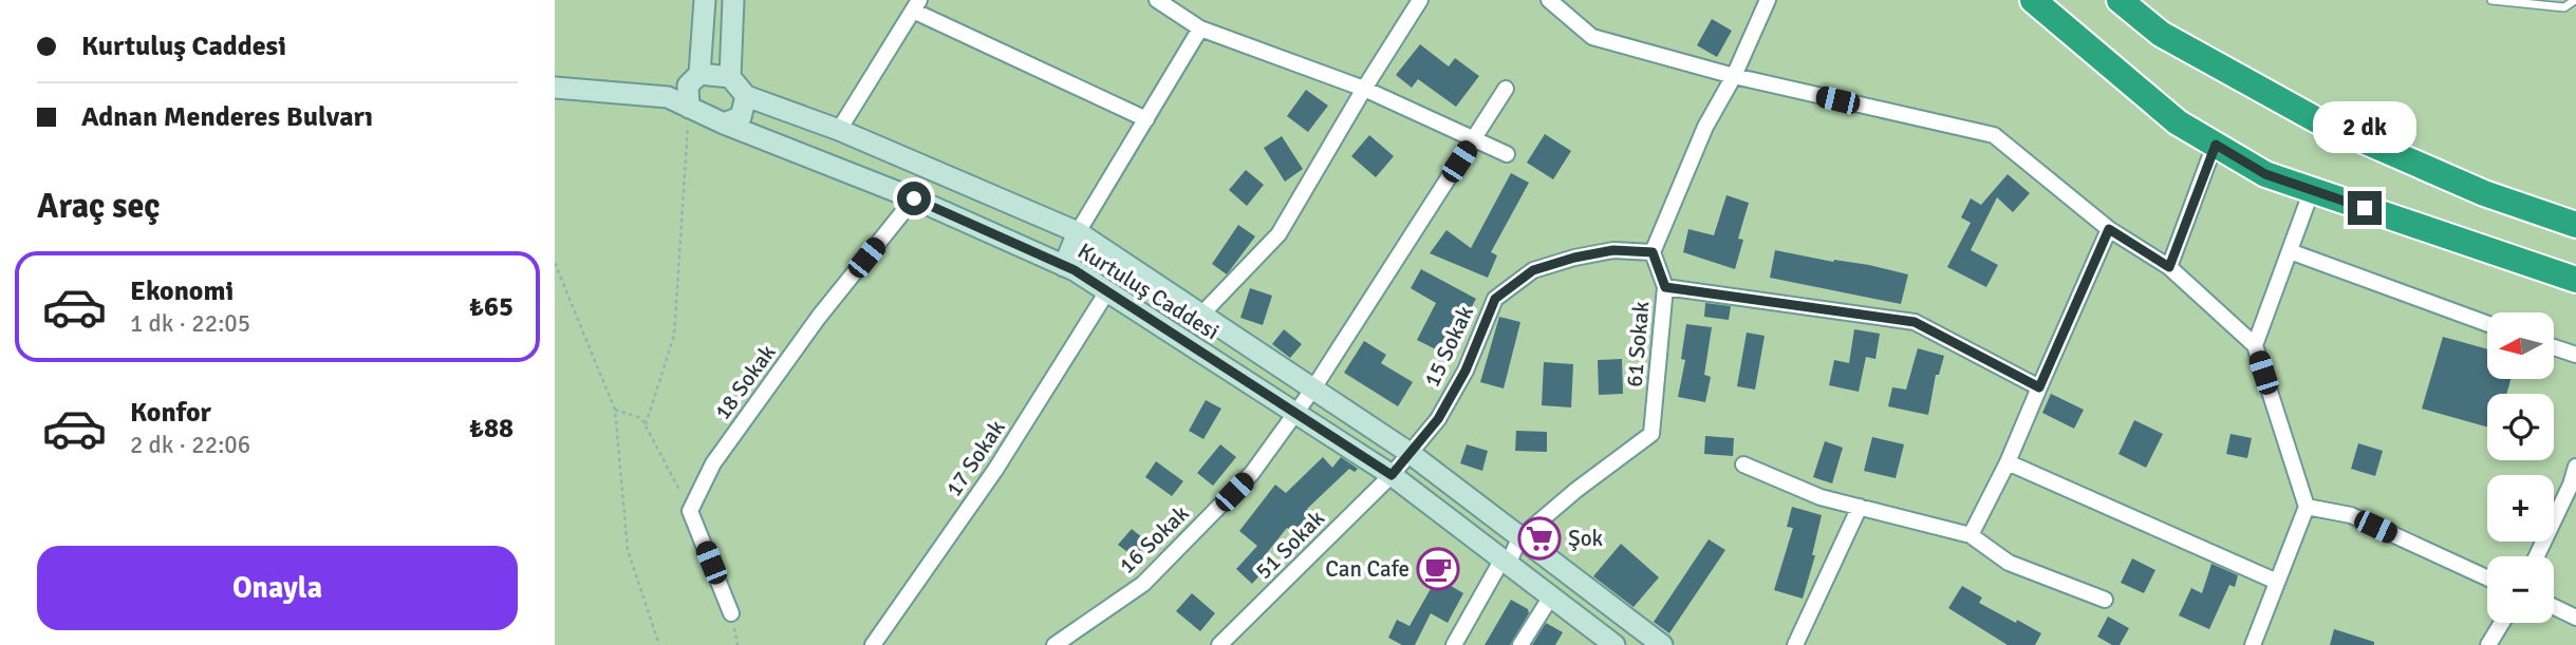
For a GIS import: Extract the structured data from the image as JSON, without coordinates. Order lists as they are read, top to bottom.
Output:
{
  "streets": {
    "street": [
      "Kurtuluş Caddesi",
      "61 Sokak",
      "15 Sokak",
      "18 Sokak",
      "17 Sokak",
      "16 Sokak",
      "51 Sokak"
    ]
  },
  "crossings": [
    ["Kurtuluş Caddesi", "61 Sokak"],
    ["Kurtuluş Caddesi", "15 Sokak"],
    ["Kurtuluş Caddesi", "18 Sokak"],
    ["Kurtuluş Caddesi", "17 Sokak"],
    ["Kurtuluş Caddesi", "16 Sokak"],
    ["Kurtuluş Caddesi", "51 Sokak"],
    ["61 Sokak", "15 Sokak"],
    ["15 Sokak", "51 Sokak"]
  ],
  "places": {
    "supermarket": ["Şok"],
    "cafe": ["Can Cafe"]
  },
  "north": "left",
  "page": {
    "banner": ["Kurtuluş Caddesi", "Adnan Menderes Bulvarı"],
    "bubble": "2 dk",
    "heading": "Araç seç",
    "list": [
      {
        "name": "Ekonomi",
        "note": "1 dk · 22:05",
        "value": "₺65"
      },
      {
        "name": "Konfor",
        "note": "2 dk · 22:06",
        "value": "₺88"
      }
    ],
    "map_buttons": ["+", "−"],
    "buttons": "Onayla"
  }
}
